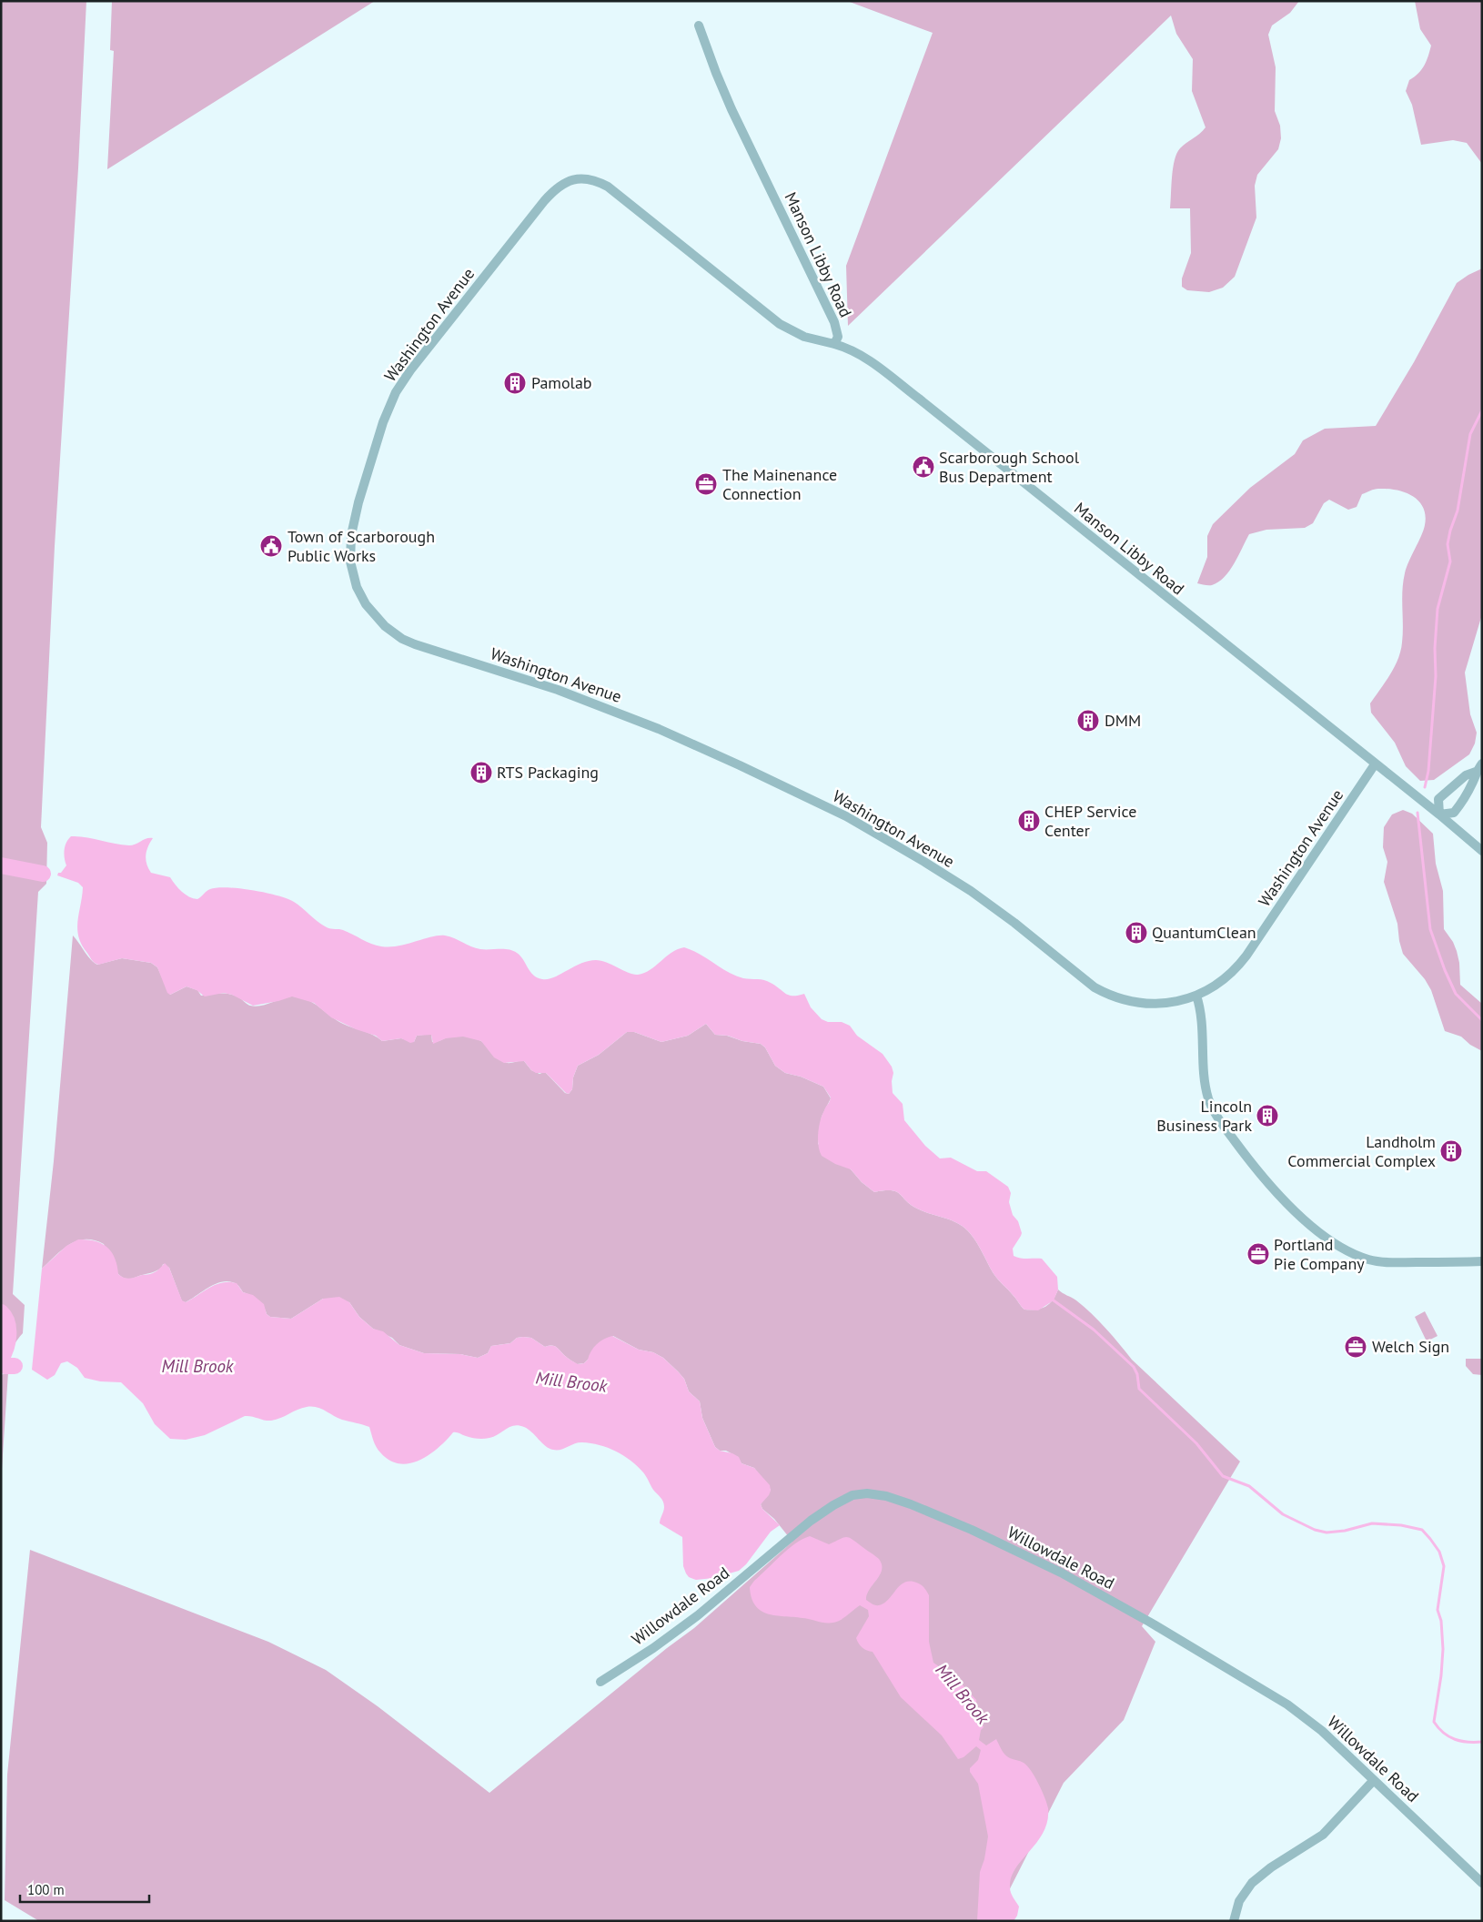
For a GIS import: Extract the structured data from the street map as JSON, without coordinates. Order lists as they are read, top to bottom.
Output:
{
  "streets": {
    "street": ["Manson Libby Road", "Washington Avenue", "Willowdale Road"]
  },
  "crossings": [
    ["Manson Libby Road", "Washington Avenue"]
  ],
  "water": ["Mill Brook"],
  "places": {
    "building": [
      "Pamolab",
      "DMM",
      "RTS Packaging",
      "CHEP Service Center",
      "QuantumClean",
      "Lincoln Business Park",
      "Landholm Commercial Complex"
    ],
    "public building": ["Scarborough School Bus Department", "Town of Scarborough Public Works"],
    "office": ["The Mainenance Connection", "Portland Pie Company", "Welch Sign"]
  },
  "scale_bar": "100 m"
}
